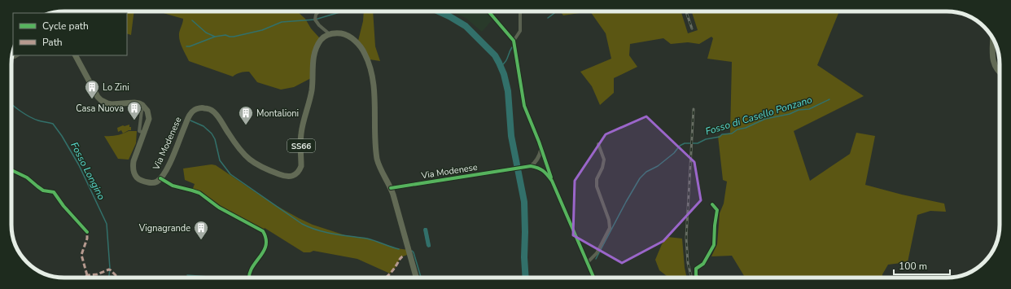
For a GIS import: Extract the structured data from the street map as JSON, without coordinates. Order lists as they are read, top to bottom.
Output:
{
  "streets": {
    "main road": ["Via Modenese", "SS66"]
  },
  "water": ["Fosso di Casello Ponzano", "Fosso Longino"],
  "places": {
    "building": [
      "Lo Zini",
      "Casa Nuova",
      "Montalioni",
      "Vignagrande"
    ]
  },
  "legend": ["Cycle path", "Path"],
  "scale_bar": "100 m"
}
